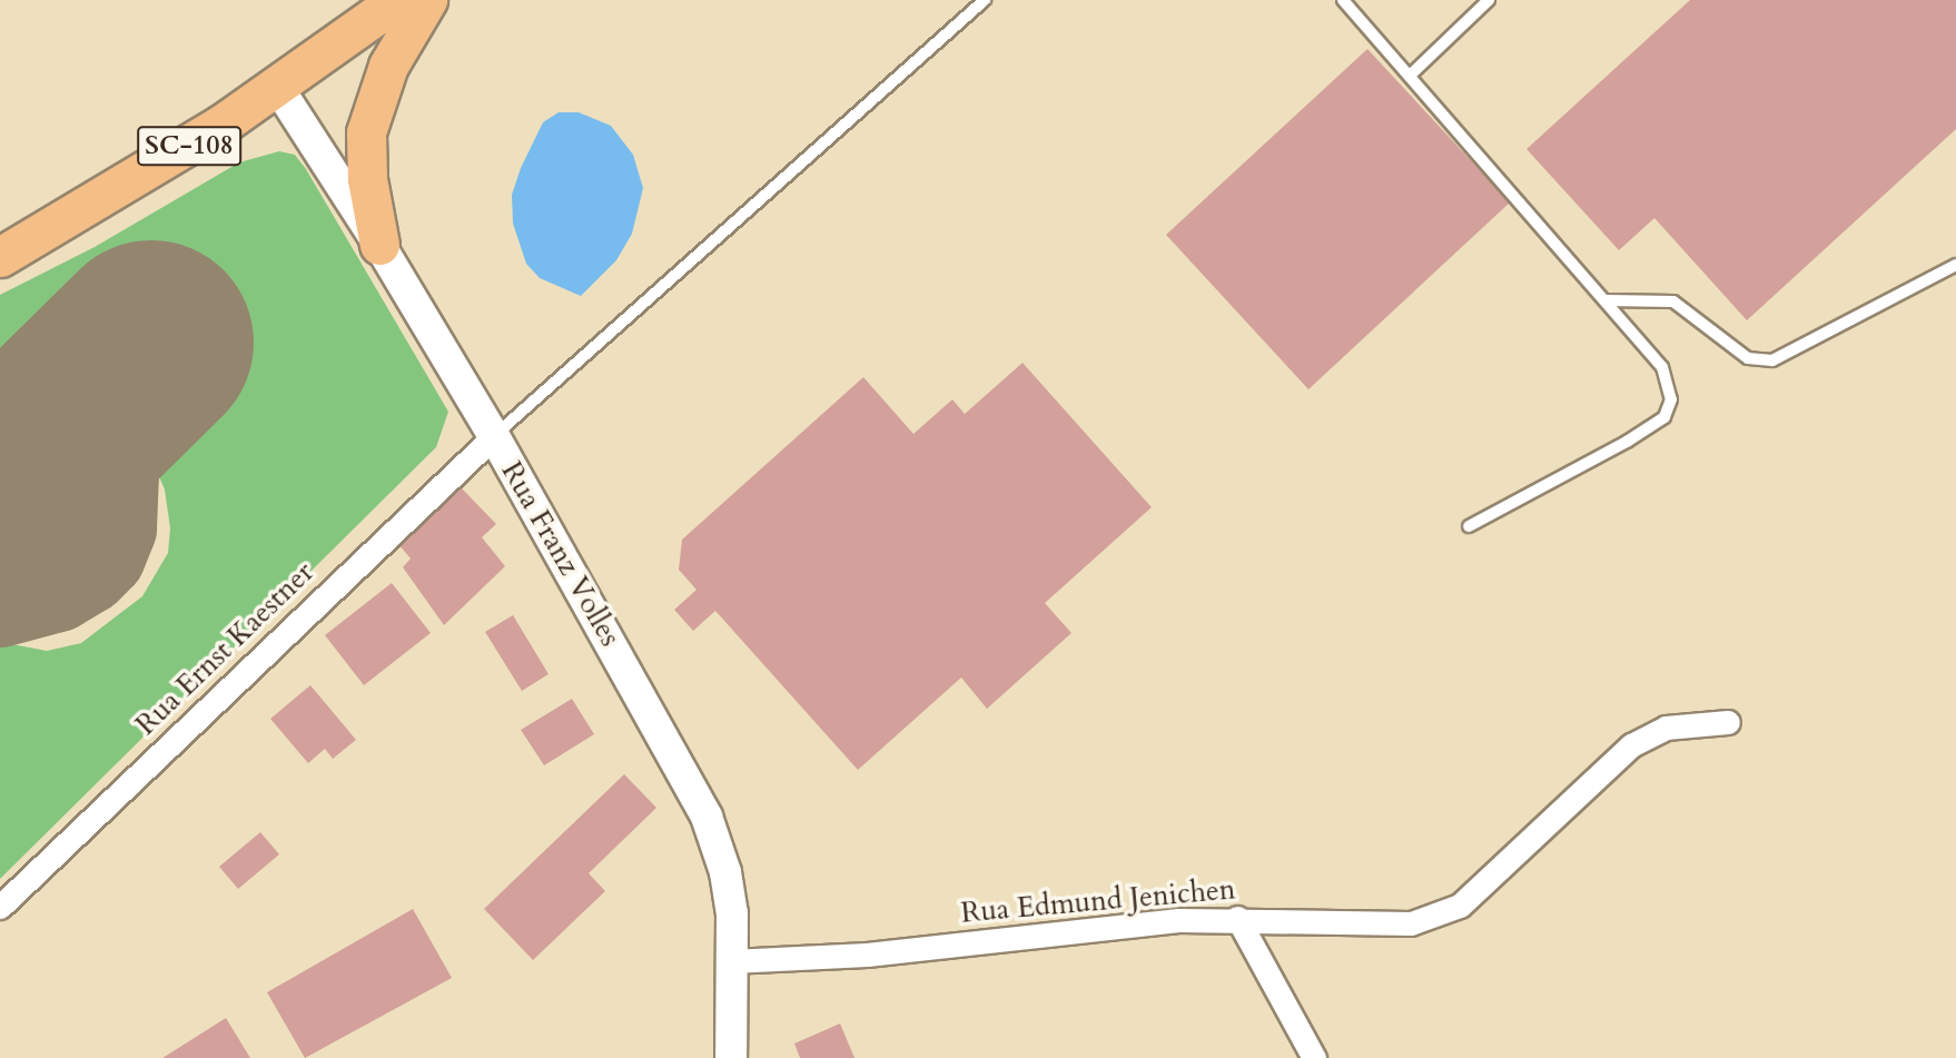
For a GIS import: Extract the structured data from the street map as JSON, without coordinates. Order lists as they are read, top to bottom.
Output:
{
  "streets": {
    "main road": ["SC-108"],
    "street": ["Rua Franz Volles", "Rua Ernst Kaestner", "Rua Edmund Jenichen"]
  },
  "crossings": [
    ["SC-108", "Rua Franz Volles"],
    ["Rua Franz Volles", "Rua Ernst Kaestner"],
    ["Rua Franz Volles", "Rua Edmund Jenichen"]
  ]
}
